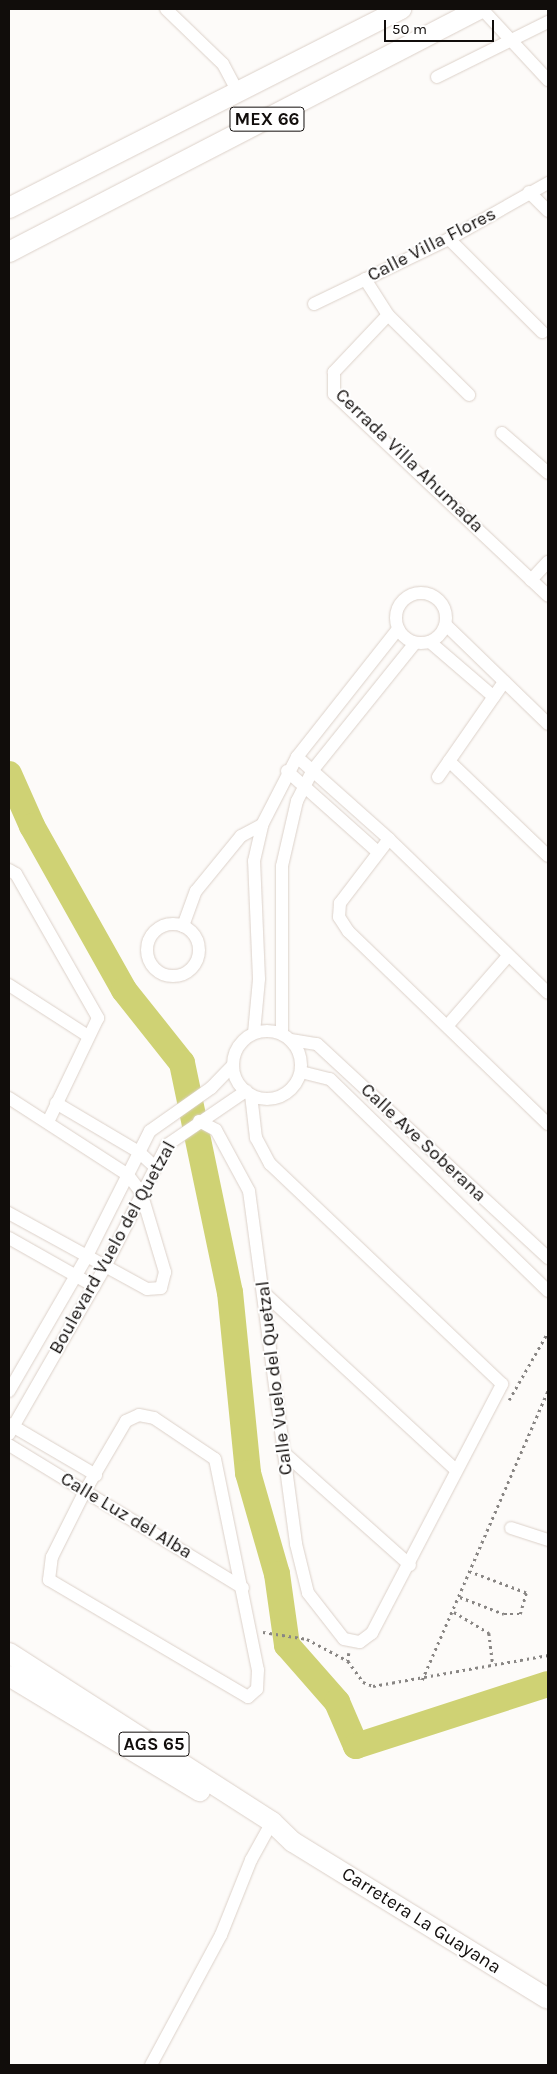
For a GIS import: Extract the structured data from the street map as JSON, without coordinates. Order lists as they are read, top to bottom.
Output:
{
  "streets": {
    "main road": ["MEX 66", "AGS 65", "Carretera La Guayana"],
    "street": [
      "Calle Villa Flores",
      "Cerrada Villa Ahumada",
      "Calle Ave Soberana",
      "Boulevard Vuelo del Quetzal",
      "Calle Vuelo del Quetzal",
      "Calle Luz del Alba"
    ]
  },
  "crossings": [
    ["Calle Ave Soberana", "Boulevard Vuelo del Quetzal"],
    ["Boulevard Vuelo del Quetzal", "Calle Vuelo del Quetzal"],
    ["Boulevard Vuelo del Quetzal", "Calle Luz del Alba"]
  ],
  "scale_bar": "50 m"
}
